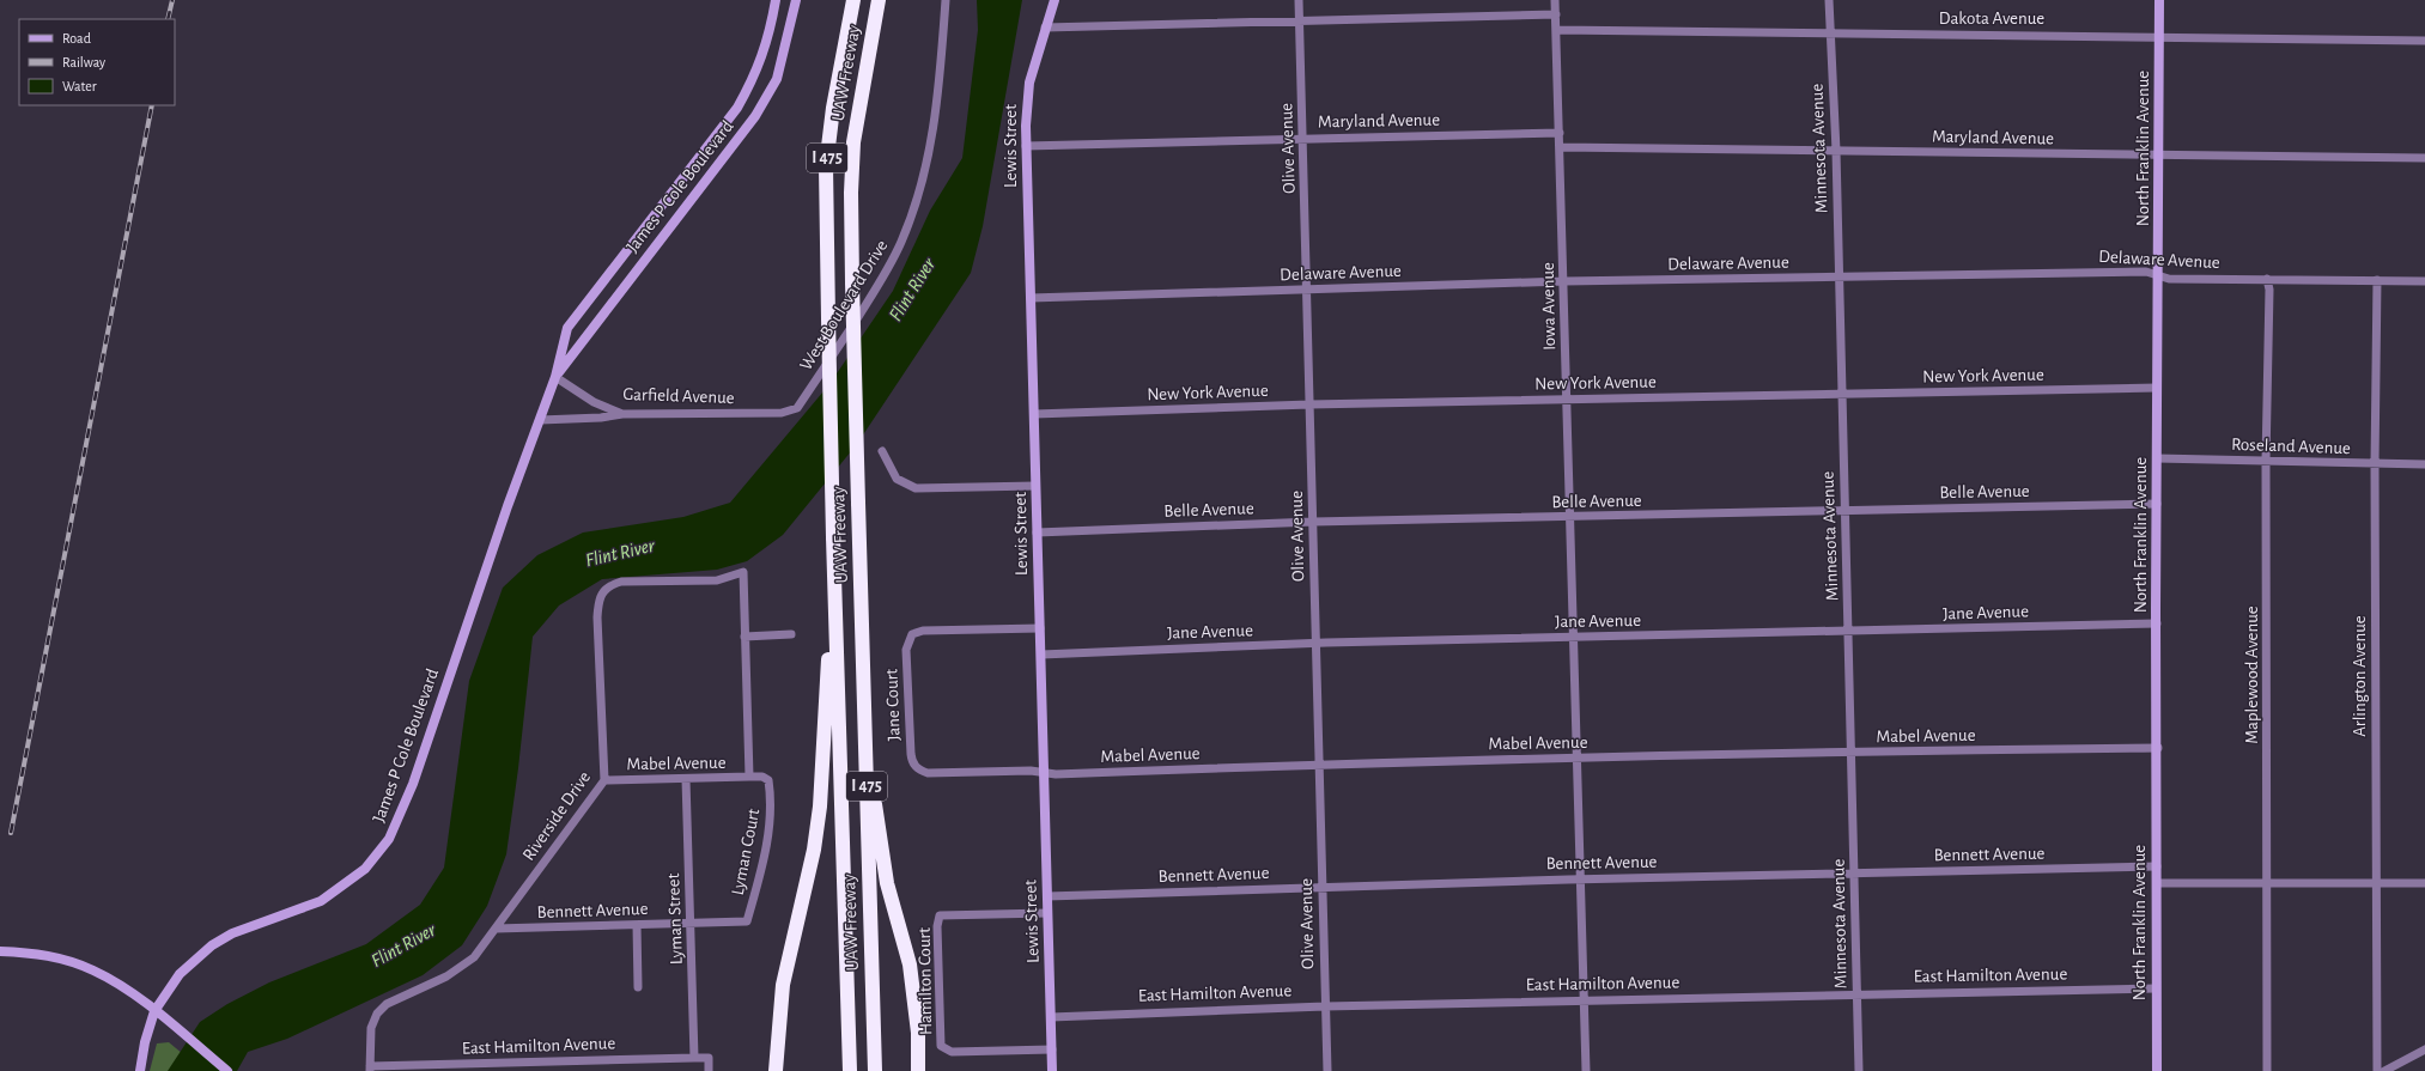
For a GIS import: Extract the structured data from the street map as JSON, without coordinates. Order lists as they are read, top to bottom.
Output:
{
  "streets": {
    "highway": ["UAW Freeway", "I 475"],
    "street": [
      "Dakota Avenue",
      "Maryland Avenue",
      "Lewis Street",
      "Olive Avenue",
      "Minnesota Avenue",
      "North Franklin Avenue",
      "James P Cole Boulevard",
      "Delaware Avenue",
      "West Boulevard Drive",
      "Iowa Avenue",
      "New York Avenue",
      "Garfield Avenue",
      "Roseland Avenue",
      "Belle Avenue",
      "Jane Avenue",
      "Maplewood Avenue",
      "Arlington Avenue",
      "Jane Court",
      "Mabel Avenue",
      "Riverside Drive",
      "Lyman Court",
      "Bennett Avenue",
      "Lyman Street",
      "East Hamilton Avenue",
      "Hamilton Court"
    ]
  },
  "crossings": [
    ["Dakota Avenue", "Minnesota Avenue"],
    ["Dakota Avenue", "North Franklin Avenue"],
    ["Dakota Avenue", "Iowa Avenue"],
    ["Maryland Avenue", "Lewis Street"],
    ["Maryland Avenue", "Olive Avenue"],
    ["Maryland Avenue", "Minnesota Avenue"],
    ["Maryland Avenue", "North Franklin Avenue"],
    ["Maryland Avenue", "Iowa Avenue"],
    ["Lewis Street", "Delaware Avenue"],
    ["Lewis Street", "New York Avenue"],
    ["Lewis Street", "Belle Avenue"],
    ["Lewis Street", "Jane Avenue"],
    ["Lewis Street", "Jane Court"],
    ["Lewis Street", "Mabel Avenue"],
    ["Lewis Street", "Bennett Avenue"],
    ["Lewis Street", "East Hamilton Avenue"],
    ["Lewis Street", "Hamilton Court"],
    ["Olive Avenue", "Delaware Avenue"],
    ["Olive Avenue", "New York Avenue"],
    ["Olive Avenue", "Belle Avenue"],
    ["Olive Avenue", "Jane Avenue"],
    ["Olive Avenue", "Mabel Avenue"],
    ["Olive Avenue", "Bennett Avenue"],
    ["Olive Avenue", "East Hamilton Avenue"],
    ["Minnesota Avenue", "Delaware Avenue"],
    ["Minnesota Avenue", "New York Avenue"],
    ["Minnesota Avenue", "Belle Avenue"],
    ["Minnesota Avenue", "Jane Avenue"],
    ["Minnesota Avenue", "Mabel Avenue"],
    ["Minnesota Avenue", "Bennett Avenue"],
    ["Minnesota Avenue", "East Hamilton Avenue"],
    ["North Franklin Avenue", "Delaware Avenue"],
    ["North Franklin Avenue", "New York Avenue"],
    ["North Franklin Avenue", "Roseland Avenue"],
    ["North Franklin Avenue", "Belle Avenue"],
    ["North Franklin Avenue", "Jane Avenue"],
    ["North Franklin Avenue", "Mabel Avenue"],
    ["North Franklin Avenue", "Bennett Avenue"],
    ["North Franklin Avenue", "East Hamilton Avenue"],
    ["James P Cole Boulevard", "Garfield Avenue"],
    ["Delaware Avenue", "Iowa Avenue"],
    ["Delaware Avenue", "Maplewood Avenue"],
    ["Delaware Avenue", "Arlington Avenue"],
    ["West Boulevard Drive", "Garfield Avenue"],
    ["Iowa Avenue", "New York Avenue"],
    ["Iowa Avenue", "Belle Avenue"],
    ["Iowa Avenue", "Jane Avenue"],
    ["Iowa Avenue", "Mabel Avenue"],
    ["Iowa Avenue", "Bennett Avenue"],
    ["Iowa Avenue", "East Hamilton Avenue"],
    ["Roseland Avenue", "Maplewood Avenue"],
    ["Roseland Avenue", "Arlington Avenue"],
    ["Jane Court", "Mabel Avenue"],
    ["Mabel Avenue", "Riverside Drive"],
    ["Mabel Avenue", "Lyman Court"],
    ["Mabel Avenue", "Lyman Street"],
    ["Riverside Drive", "Bennett Avenue"],
    ["Riverside Drive", "East Hamilton Avenue"],
    ["Lyman Court", "Bennett Avenue"],
    ["Bennett Avenue", "Lyman Street"],
    ["Lyman Street", "East Hamilton Avenue"]
  ],
  "water": ["Flint River"],
  "legend": ["Road", "Railway", "Water"]
}
